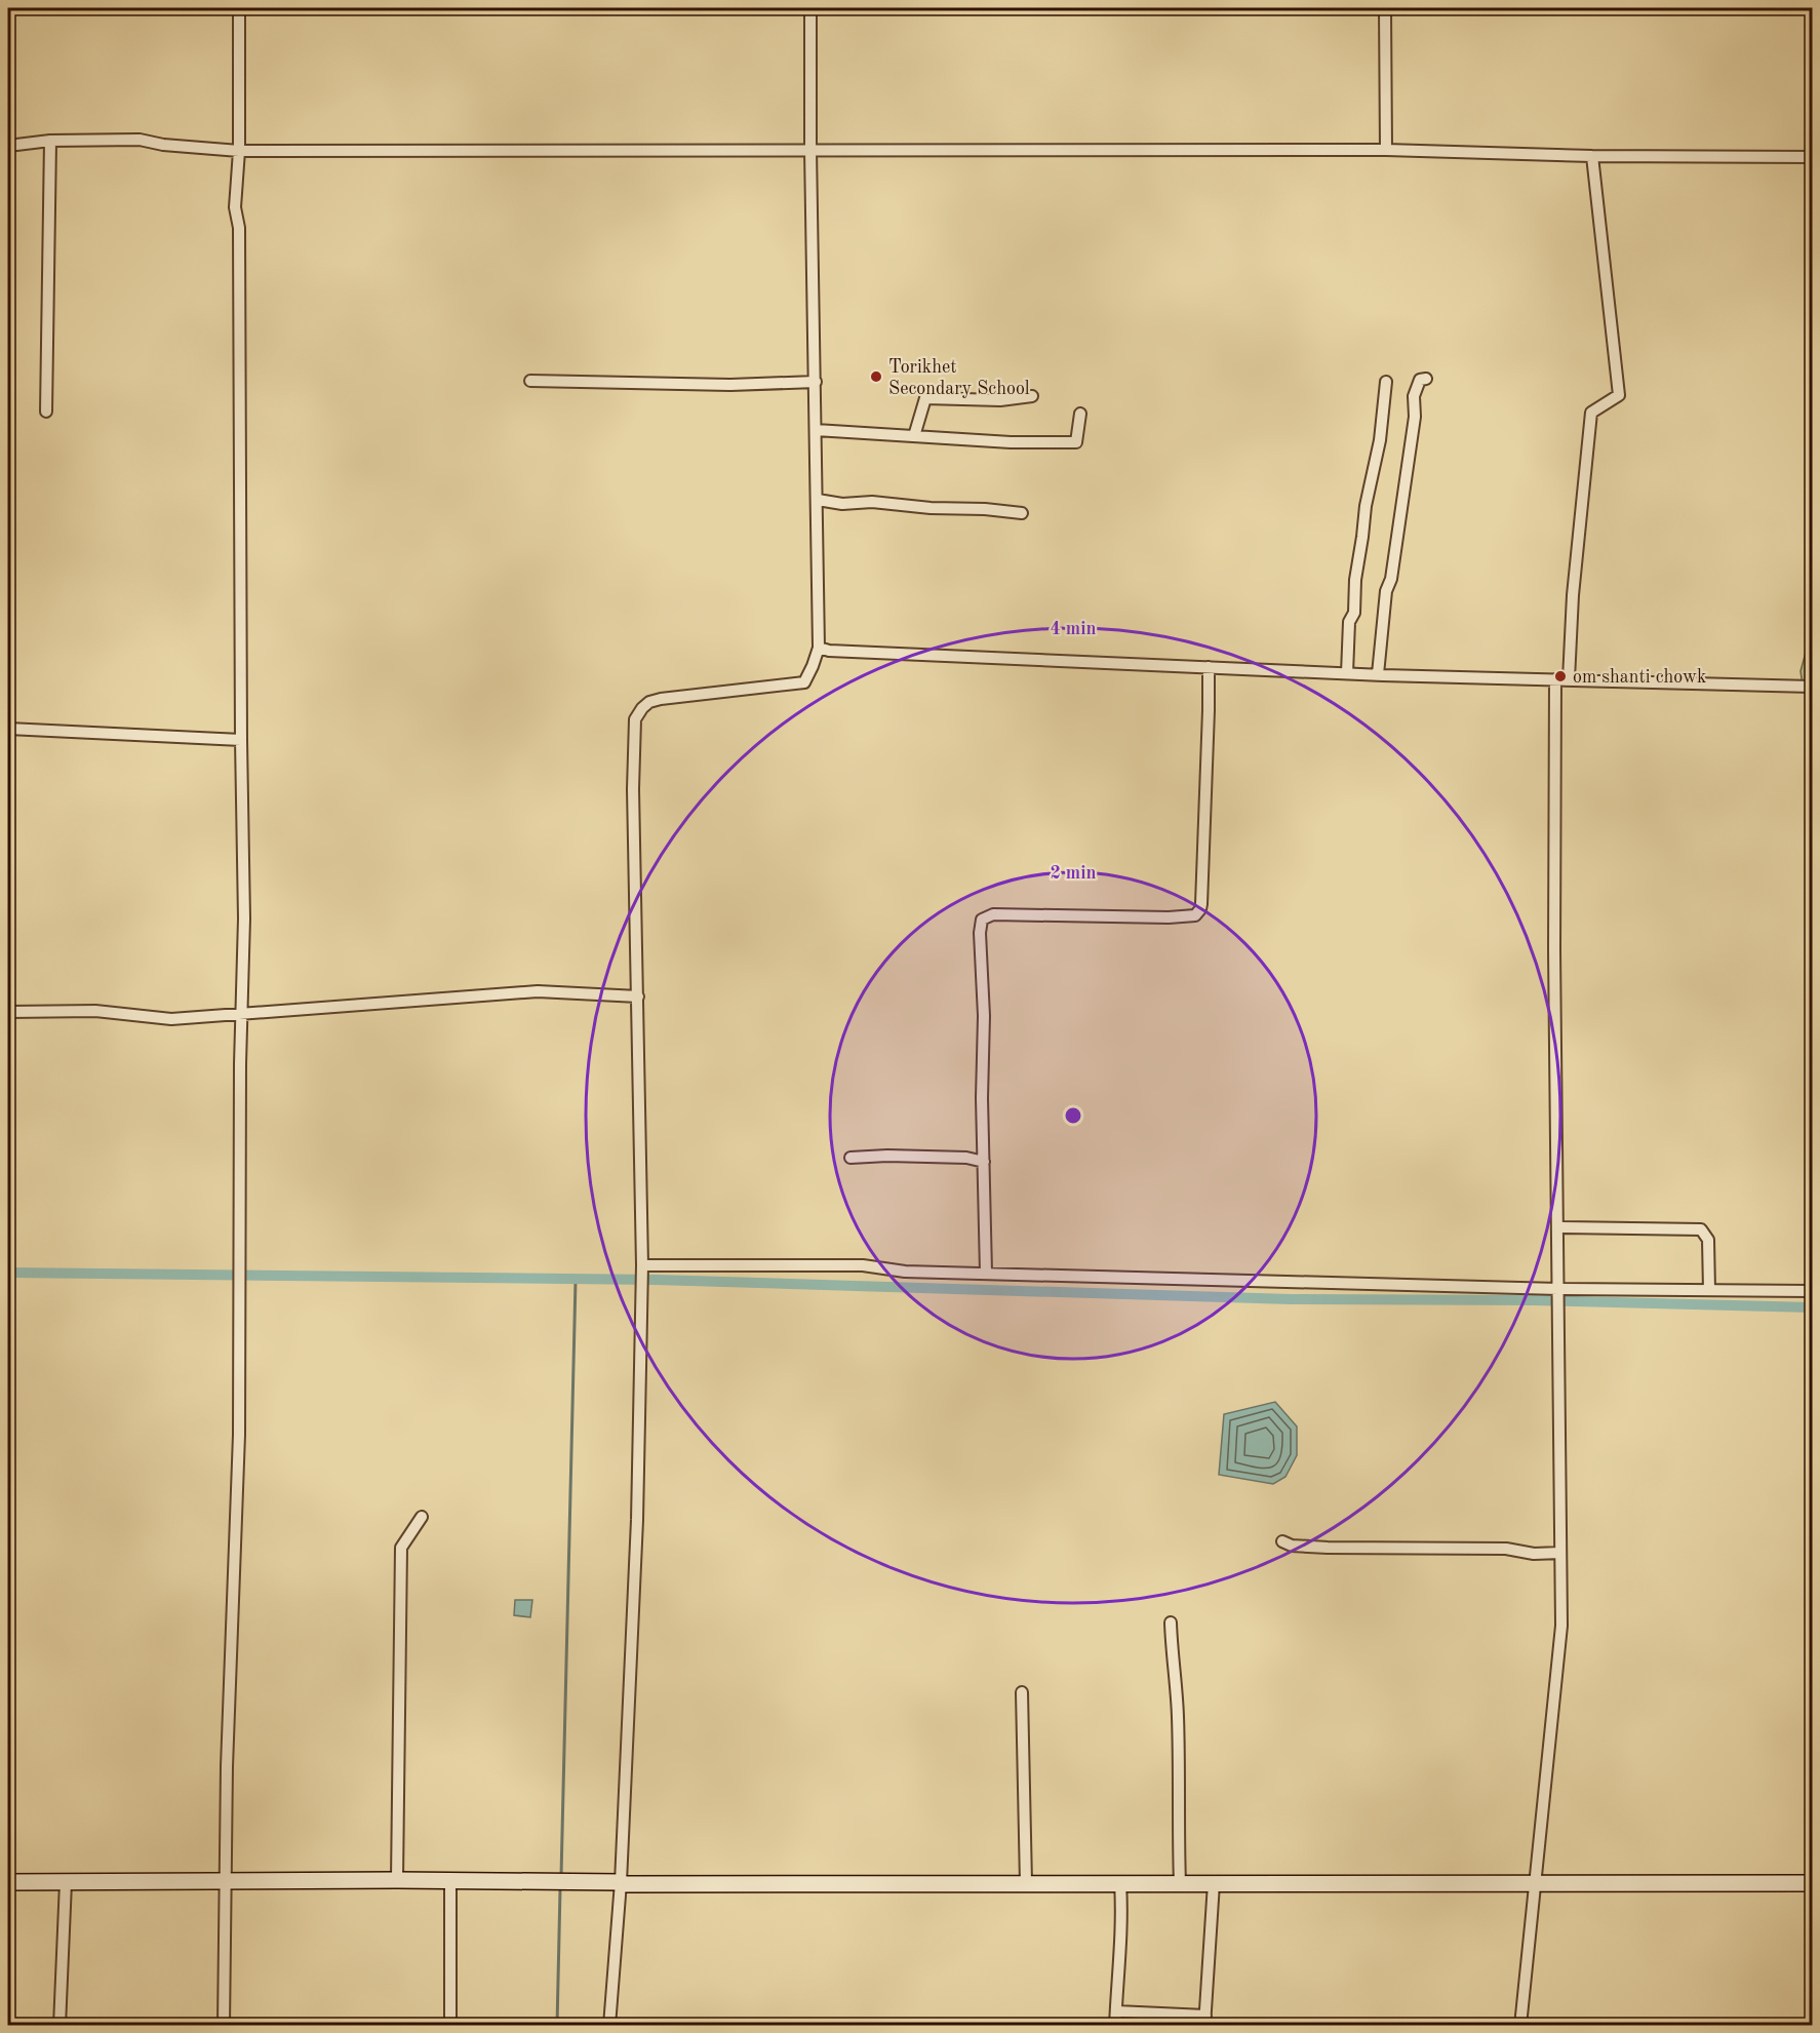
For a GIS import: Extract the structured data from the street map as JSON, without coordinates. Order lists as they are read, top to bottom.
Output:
{
  "places": ["Torikhet Secondary School", "om shanti chowk"],
  "rings": ["4 min", "2 min"]
}
